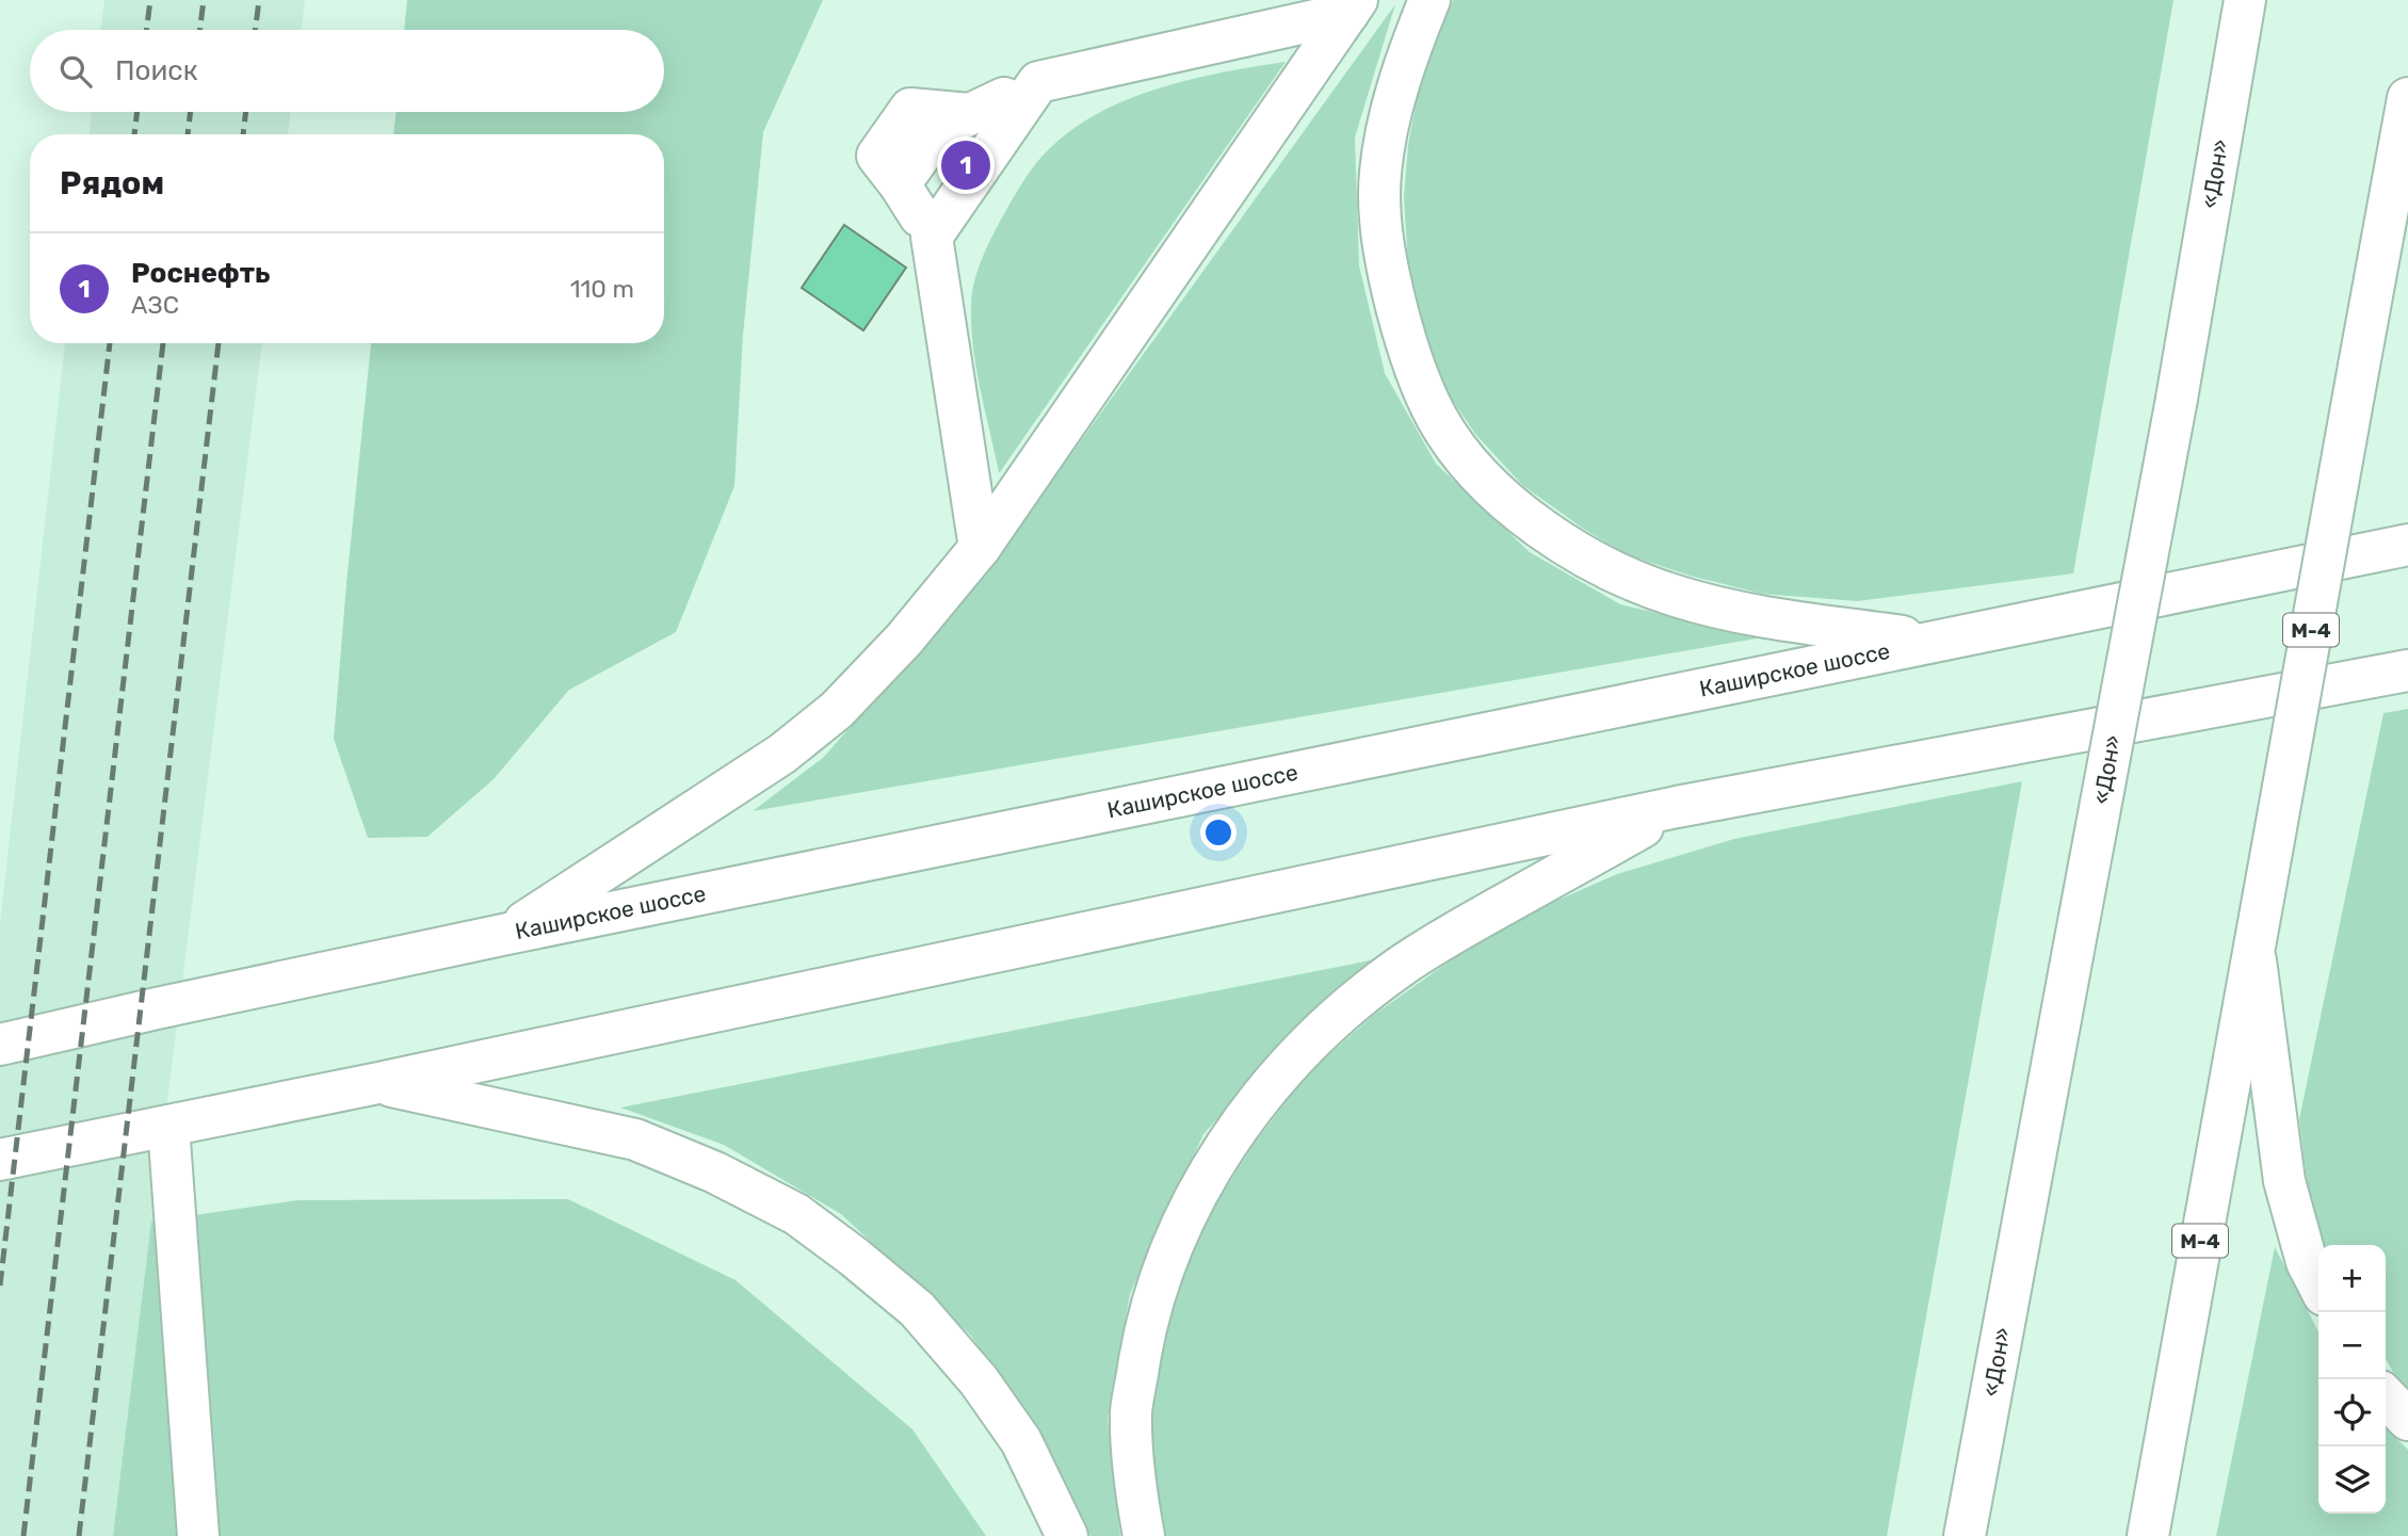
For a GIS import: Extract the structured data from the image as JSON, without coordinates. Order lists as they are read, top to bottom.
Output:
{
  "streets": {
    "main road": ["«Дон»", "М-4", "Каширское шоссе"]
  },
  "page": {
    "search": "Поиск",
    "heading": "Рядом",
    "pins": "1",
    "list": [
      {
        "mark": "1",
        "name": "Роснефть",
        "note": "АЗС",
        "value": "110 m"
      }
    ],
    "map_buttons": ["+", "−"]
  }
}
